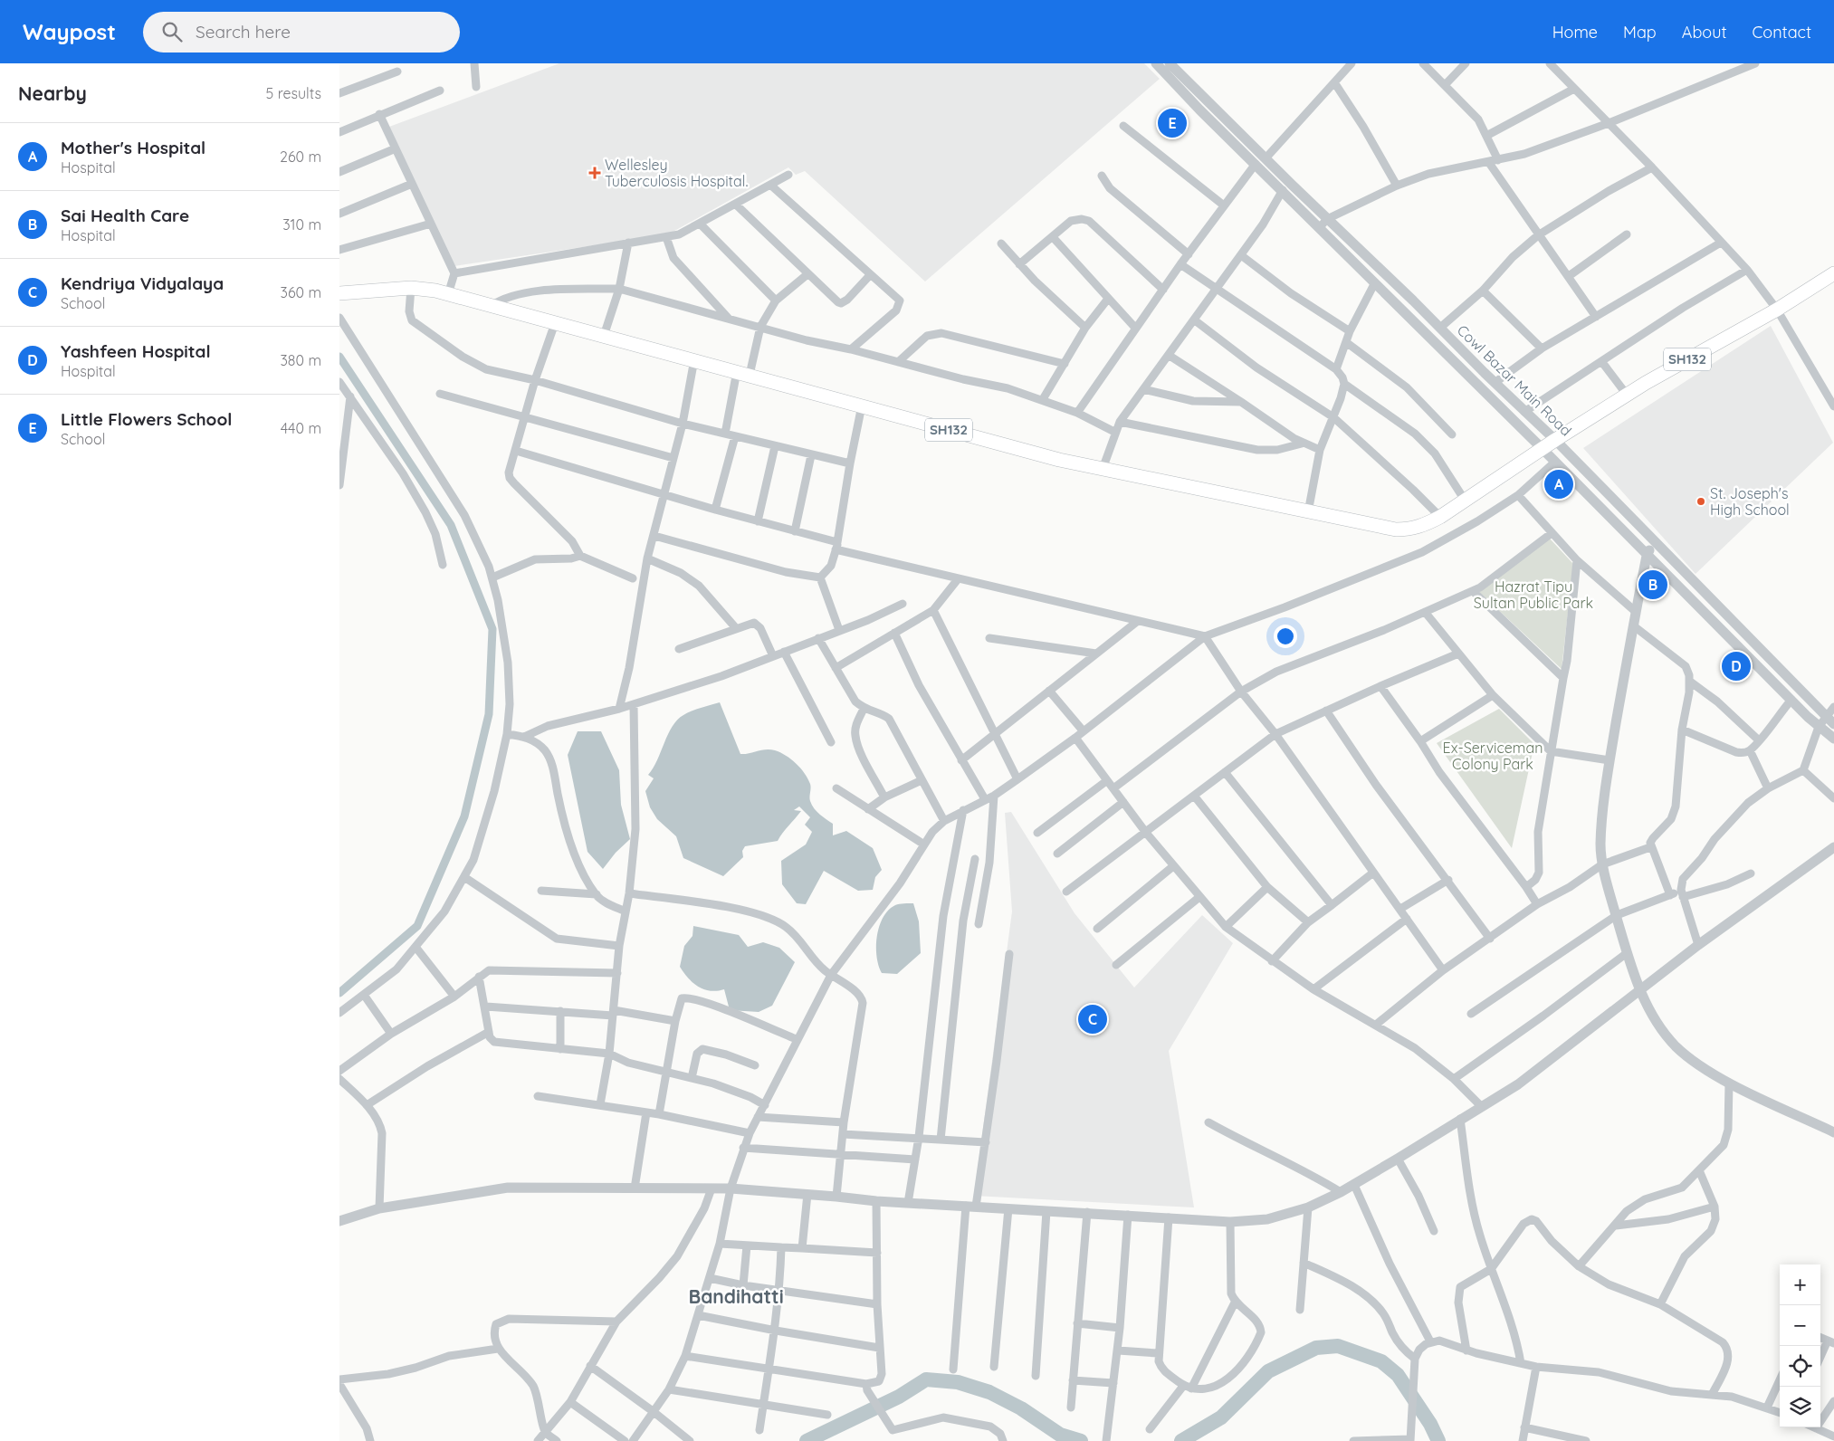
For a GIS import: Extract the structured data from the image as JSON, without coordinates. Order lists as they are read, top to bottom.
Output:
{
  "streets": {
    "main road": ["SH132"],
    "street": ["Cowl Bazar Main Road"]
  },
  "crossings": [
    ["SH132", "Cowl Bazar Main Road"]
  ],
  "districts": ["Bandihatti"],
  "parks": ["Hazrat Tipu Sultan Public Park", "Ex-Serviceman Colony Park"],
  "places": {
    "health": ["Wellesley Tuberculosis Hospital."],
    "other": ["St. Joseph's High School"]
  },
  "page": {
    "header": "Waypost",
    "search": "Search here",
    "nav": [
      "Home",
      "Map",
      "About",
      "Contact"
    ],
    "heading": ["Nearby", "5 results"],
    "pins": [
      "E",
      "A",
      "B",
      "D",
      "C"
    ],
    "list": [
      {
        "mark": "A",
        "name": "Mother's Hospital",
        "note": "Hospital",
        "value": "260 m"
      },
      {
        "mark": "B",
        "name": "Sai Health Care",
        "note": "Hospital",
        "value": "310 m"
      },
      {
        "mark": "C",
        "name": "Kendriya Vidyalaya",
        "note": "School",
        "value": "360 m"
      },
      {
        "mark": "D",
        "name": "Yashfeen Hospital",
        "note": "Hospital",
        "value": "380 m"
      },
      {
        "mark": "E",
        "name": "Little Flowers School",
        "note": "School",
        "value": "440 m"
      }
    ],
    "map_buttons": ["+", "−"]
  }
}
